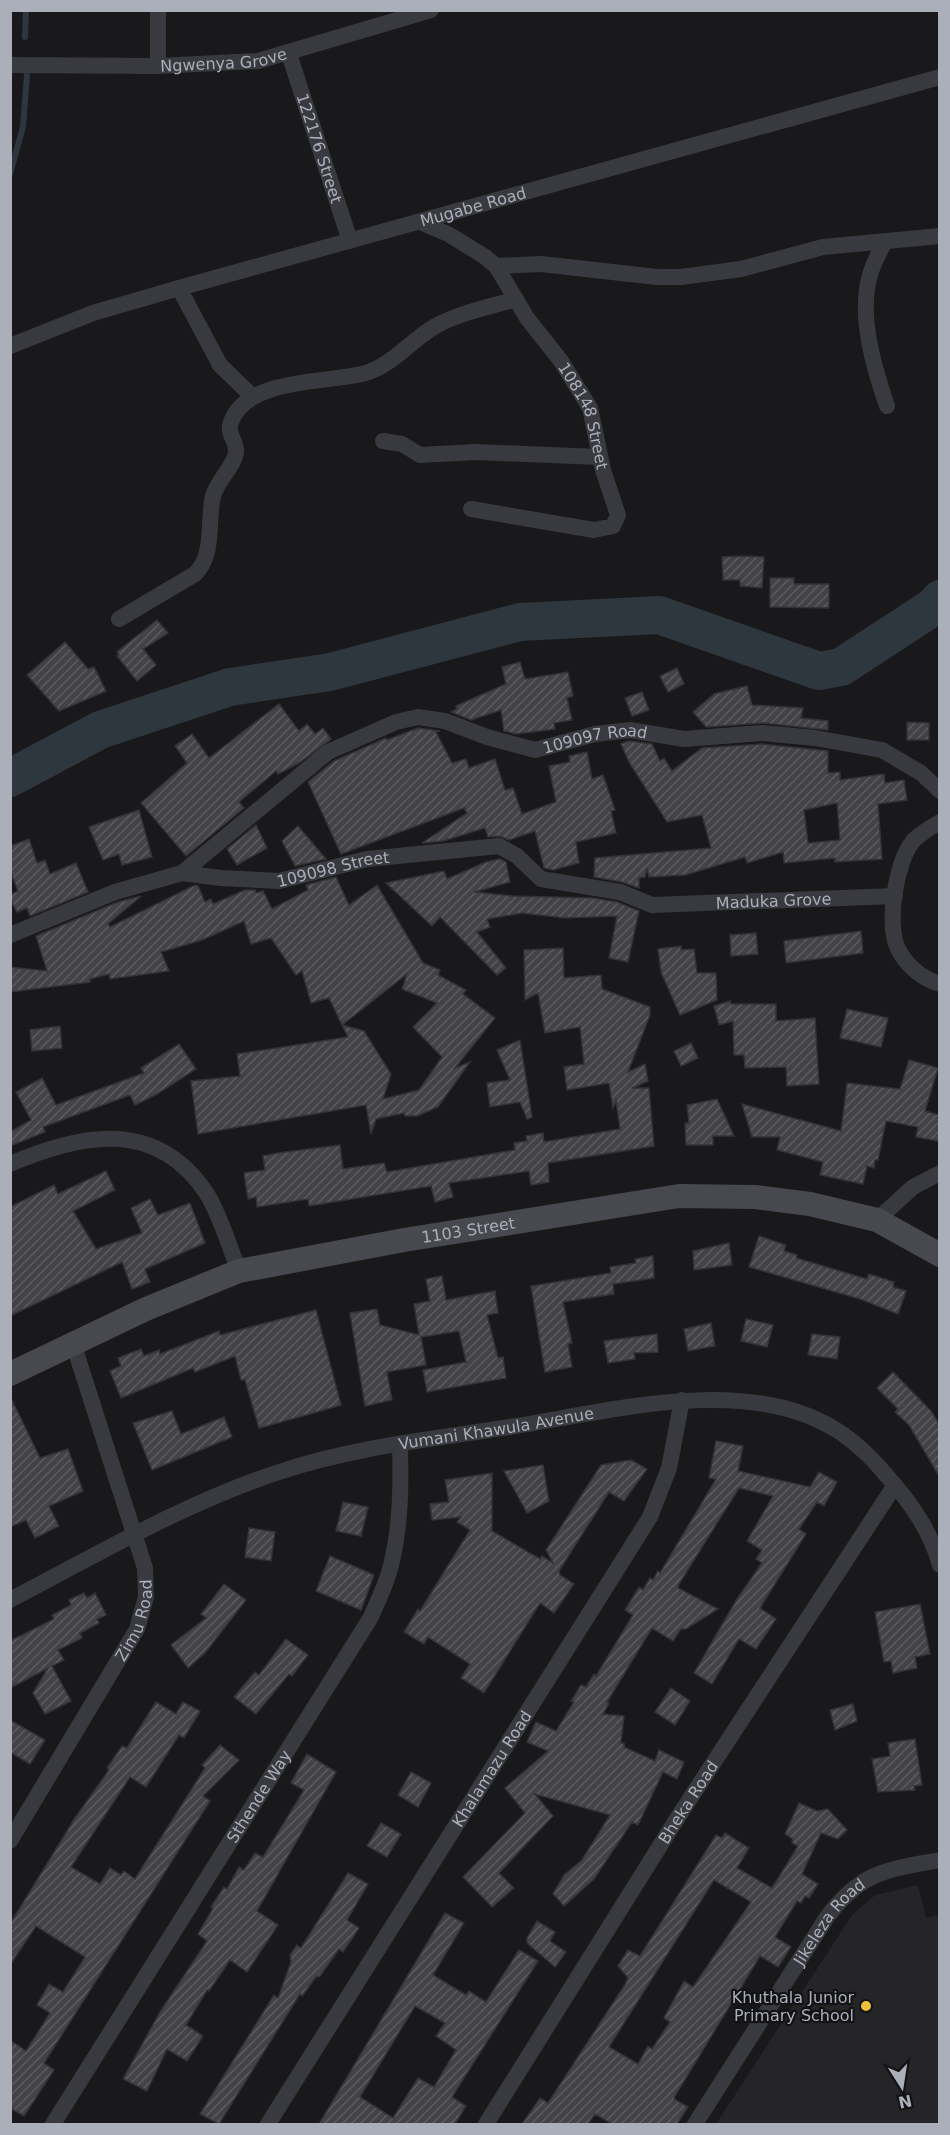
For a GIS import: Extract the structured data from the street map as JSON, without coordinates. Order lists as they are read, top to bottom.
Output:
{
  "streets": {
    "street": [
      "Ngwenya Grove",
      "122176 Street",
      "Mugabe Road",
      "108148 Street",
      "109097 Road",
      "109098 Street",
      "Maduka Grove",
      "1103 Street",
      "Vumani Khawula Avenue",
      "Zimu Road",
      "Khalamazu Road",
      "Sthende Way",
      "Bheka Road",
      "Jikeleza Road"
    ]
  },
  "crossings": [
    ["Ngwenya Grove", "122176 Street"],
    ["122176 Street", "Mugabe Road"],
    ["Mugabe Road", "108148 Street"],
    ["109097 Road", "109098 Street"],
    ["109098 Street", "Maduka Grove"],
    ["1103 Street", "Zimu Road"],
    ["Vumani Khawula Avenue", "Zimu Road"],
    ["Vumani Khawula Avenue", "Khalamazu Road"],
    ["Vumani Khawula Avenue", "Sthende Way"],
    ["Vumani Khawula Avenue", "Bheka Road"]
  ],
  "places": ["Khuthala Junior Primary School"],
  "north": "bottom"
}
